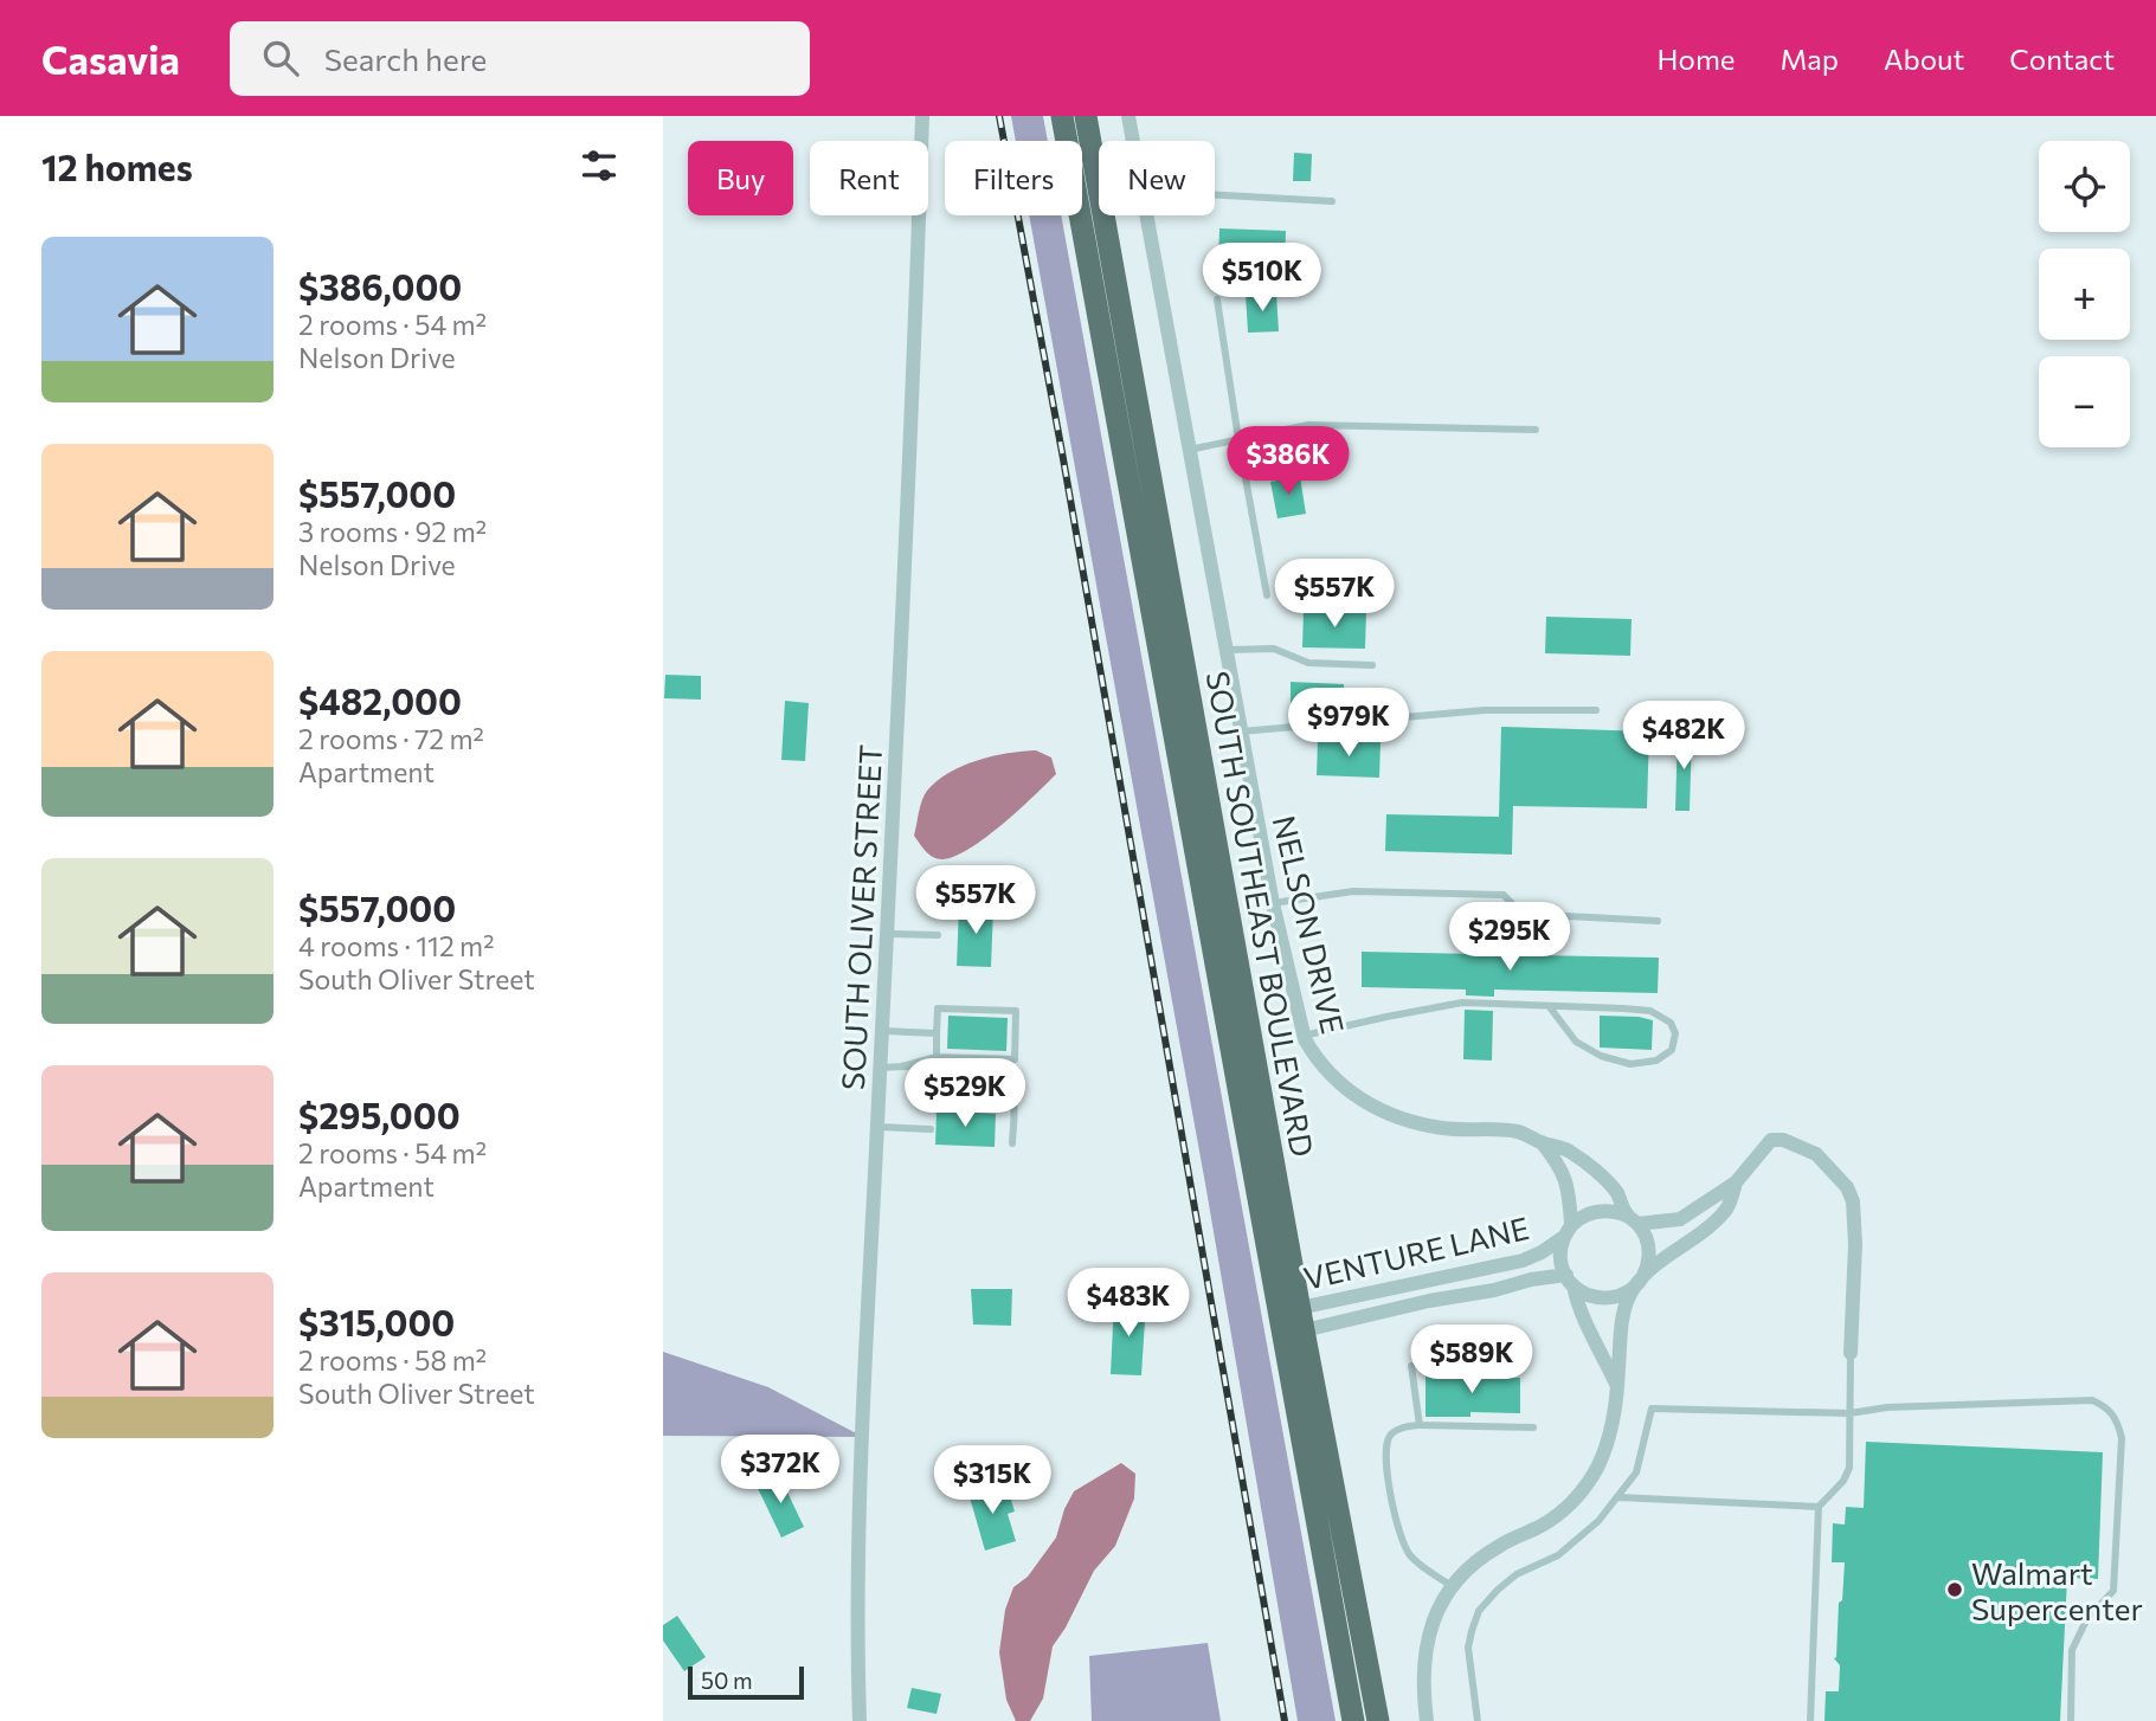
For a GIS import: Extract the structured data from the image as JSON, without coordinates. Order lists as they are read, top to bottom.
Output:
{
  "streets": {
    "main road": ["SOUTH SOUTHEAST BOULEVARD"],
    "street": ["SOUTH OLIVER STREET", "NELSON DRIVE", "VENTURE LANE"]
  },
  "crossings": [
    ["SOUTH SOUTHEAST BOULEVARD", "VENTURE LANE"],
    ["NELSON DRIVE", "VENTURE LANE"]
  ],
  "places": ["Walmart Supercenter"],
  "scale_bar": "50 m",
  "page": {
    "header": "Casavia",
    "search": "Search here",
    "nav": [
      "Home",
      "Map",
      "About",
      "Contact"
    ],
    "heading": "12 homes",
    "map_buttons": ["+", "−"],
    "chip": [
      "Buy",
      "Rent",
      "Filters",
      "New"
    ],
    "list": [
      {
        "name": "$386,000",
        "note": "2 rooms · 54 m² · Nelson Drive"
      },
      {
        "name": "$557,000",
        "note": "3 rooms · 92 m² · Nelson Drive"
      },
      {
        "name": "$482,000",
        "note": "2 rooms · 72 m² · Apartment"
      },
      {
        "name": "$557,000",
        "note": "4 rooms · 112 m² · South Oliver Street"
      },
      {
        "name": "$295,000",
        "note": "2 rooms · 54 m² · Apartment"
      },
      {
        "name": "$315,000",
        "note": "2 rooms · 58 m² · South Oliver Street"
      }
    ],
    "price": [
      "$510K",
      "$386K",
      "$557K",
      "$979K",
      "$482K",
      "$557K",
      "$295K",
      "$529K",
      "$483K",
      "$589K",
      "$372K",
      "$315K"
    ],
    "scale": "50 m"
  }
}
